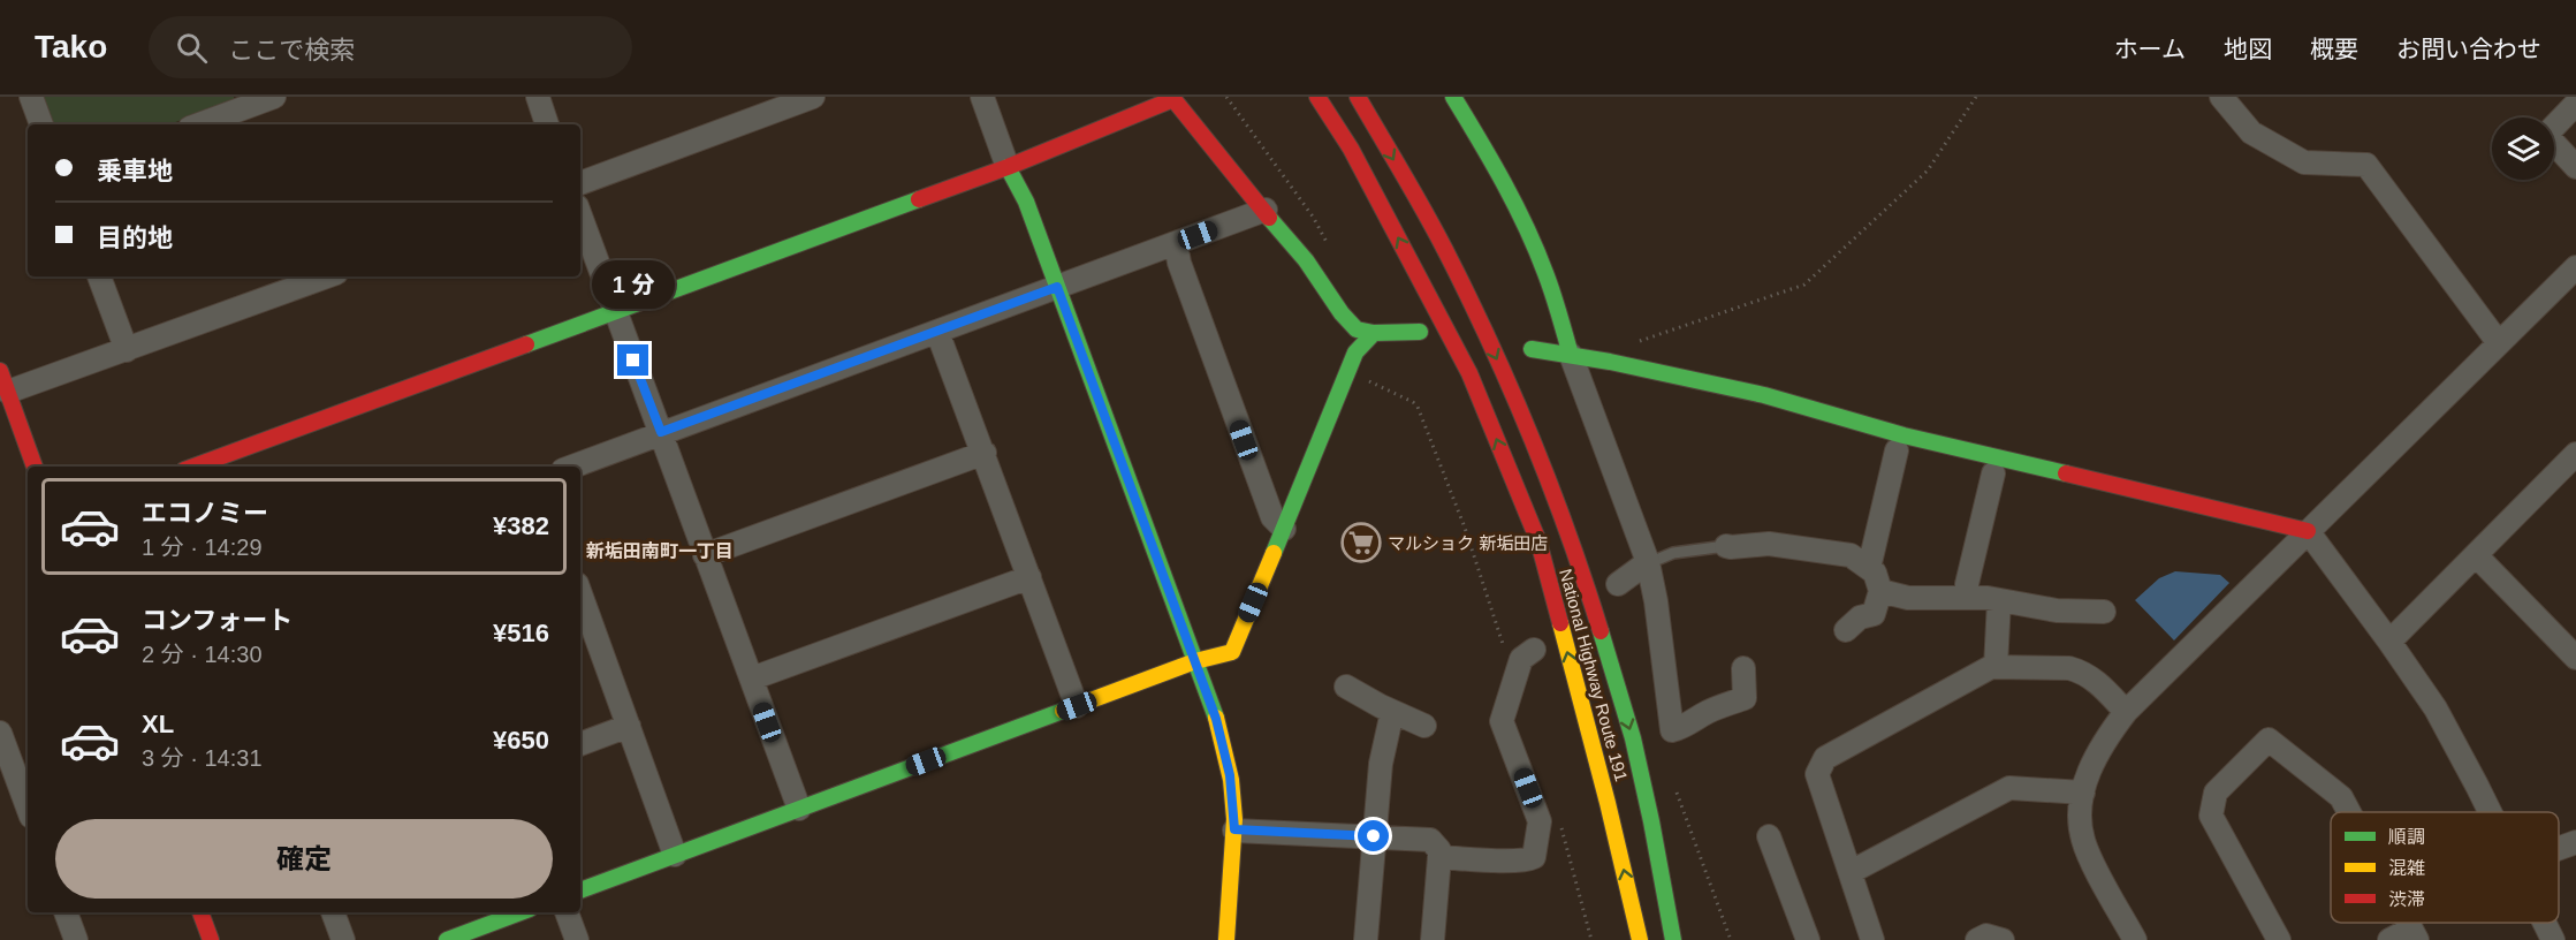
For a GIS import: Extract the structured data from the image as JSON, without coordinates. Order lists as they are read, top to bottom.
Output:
{
  "streets": {
    "main road": ["National Highway Route 191"]
  },
  "districts": ["新垢田南町一丁目"],
  "places": {
    "supermarket": ["マルショク 新垢田店"]
  },
  "legend": ["順調", "混雑", "渋滞"],
  "page": {
    "header": "Tako",
    "search": "ここで検索",
    "nav": [
      "ホーム",
      "地図",
      "概要",
      "お問い合わせ"
    ],
    "banner": ["乗車地", "目的地"],
    "bubble": "1 分",
    "list": [
      {
        "name": "エコノミー",
        "note": "1 分 · 14:29",
        "value": "¥382"
      },
      {
        "name": "コンフォート",
        "note": "2 分 · 14:30",
        "value": "¥516"
      },
      {
        "name": "XL",
        "note": "3 分 · 14:31",
        "value": "¥650"
      }
    ],
    "buttons": "確定"
  }
}
